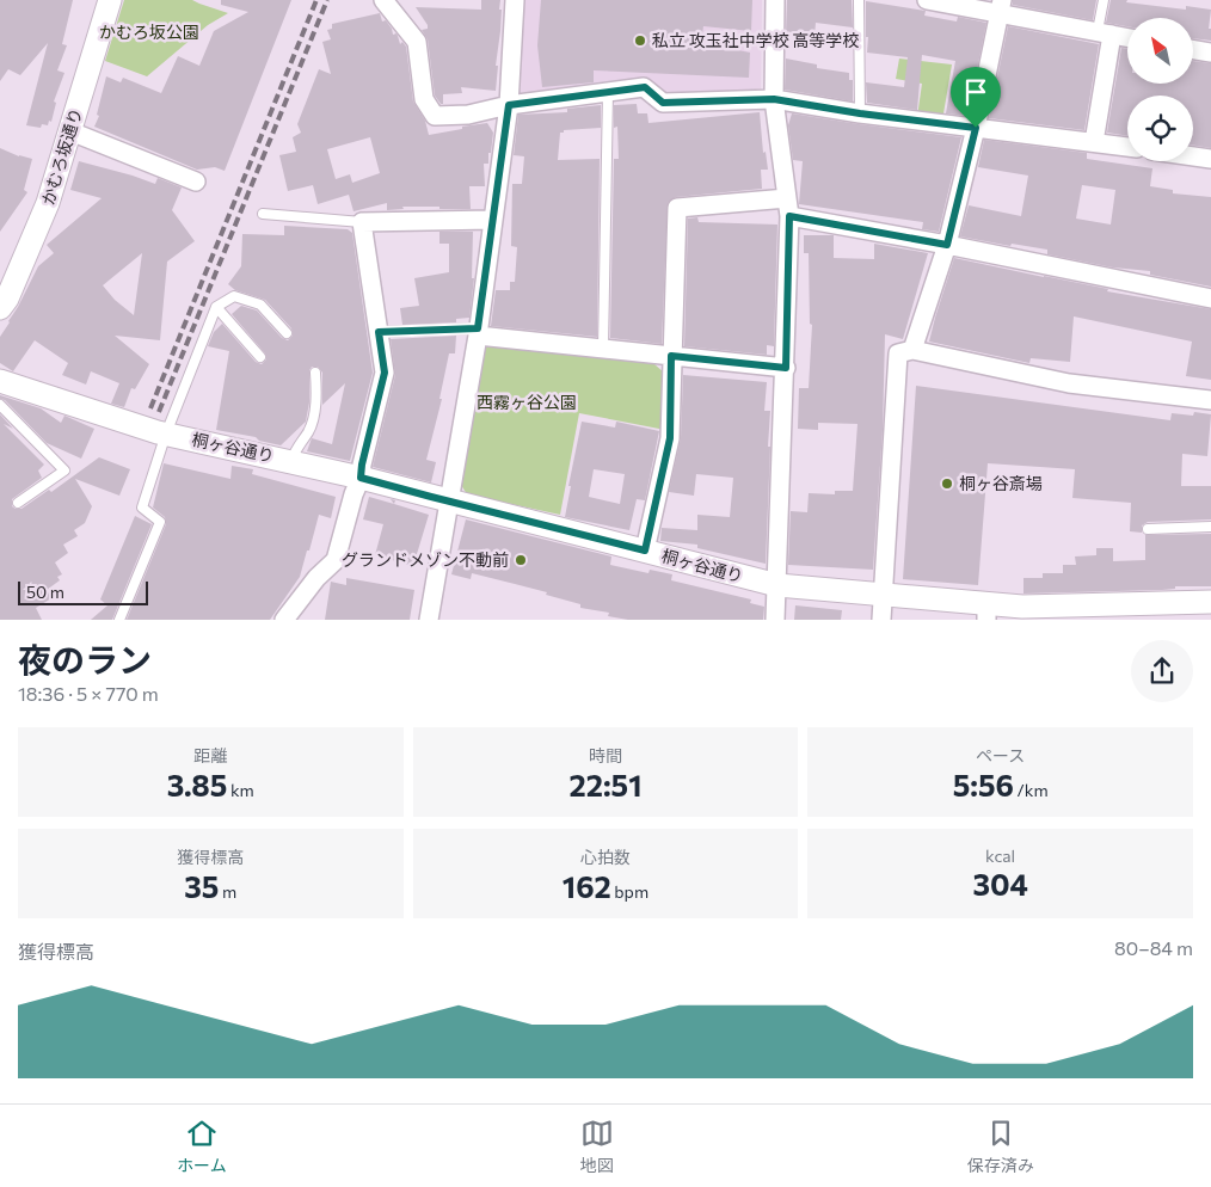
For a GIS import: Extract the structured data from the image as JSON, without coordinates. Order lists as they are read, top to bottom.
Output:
{
  "streets": {
    "street": ["かむろ坂通り", "桐ヶ谷通り"]
  },
  "parks": ["かむろ坂公園", "西霧ヶ谷公園"],
  "places": ["私立 攻玉社中学校 高等学校", "桐ヶ谷斎場", "グランドメゾン不動前"],
  "scale_bar": "50 m",
  "north": "top left",
  "page": {
    "scale": "50 m",
    "heading": ["夜のラン", "18:36 · 5 × 770 m"],
    "stats": [
      ["距離", "3.85 km"],
      ["時間", "22:51"],
      ["ペース", "5:56 /km"],
      ["獲得標高", "35 m"],
      ["心拍数", "162 bpm"],
      ["kcal", "304"]
    ],
    "chart": ["獲得標高", "80–84 m"],
    "tabs": ["ホーム", "地図", "保存済み"]
  }
}
